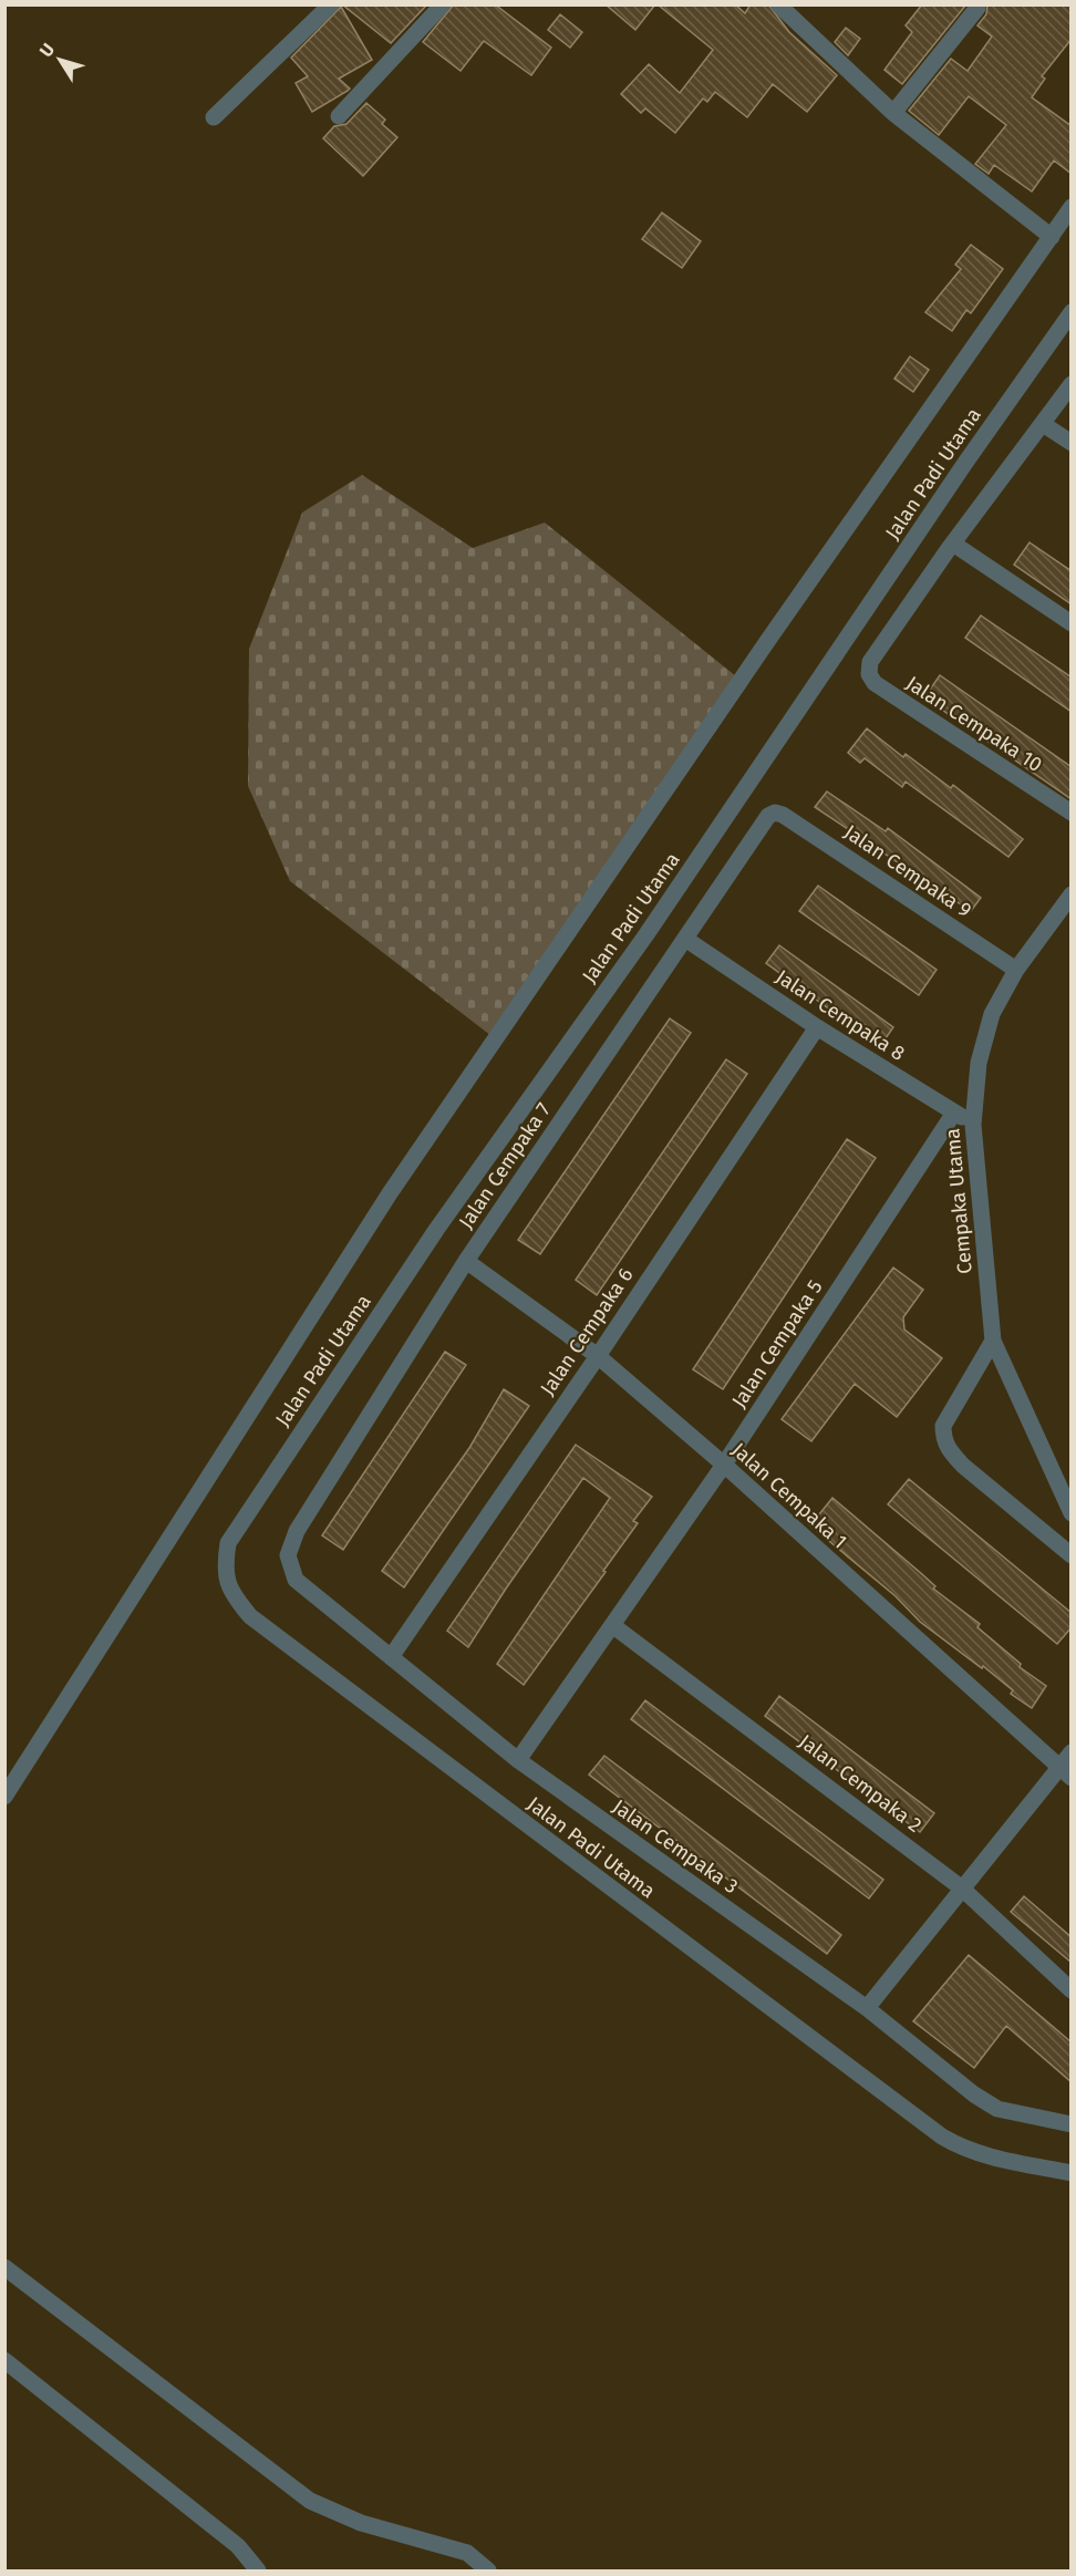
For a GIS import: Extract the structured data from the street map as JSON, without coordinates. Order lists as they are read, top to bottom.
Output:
{
  "streets": {
    "street": [
      "Jalan Padi Utama",
      "Jalan Cempaka 10",
      "Jalan Cempaka 9",
      "Jalan Cempaka 8",
      "Jalan Cempaka 7",
      "Cempaka Utama",
      "Jalan Cempaka 6",
      "Jalan Cempaka 5",
      "Jalan Cempaka 1",
      "Jalan Cempaka 2",
      "Jalan Cempaka 3"
    ]
  },
  "crossings": [
    ["Jalan Cempaka 9", "Jalan Cempaka 7"],
    ["Jalan Cempaka 9", "Cempaka Utama"],
    ["Jalan Cempaka 8", "Jalan Cempaka 7"],
    ["Jalan Cempaka 8", "Cempaka Utama"],
    ["Jalan Cempaka 8", "Jalan Cempaka 6"],
    ["Jalan Cempaka 8", "Jalan Cempaka 5"],
    ["Jalan Cempaka 7", "Jalan Cempaka 1"],
    ["Jalan Cempaka 7", "Jalan Cempaka 3"],
    ["Jalan Cempaka 6", "Jalan Cempaka 1"],
    ["Jalan Cempaka 6", "Jalan Cempaka 3"],
    ["Jalan Cempaka 5", "Jalan Cempaka 1"],
    ["Jalan Cempaka 5", "Jalan Cempaka 2"],
    ["Jalan Cempaka 5", "Jalan Cempaka 3"]
  ],
  "north": "top left"
}
